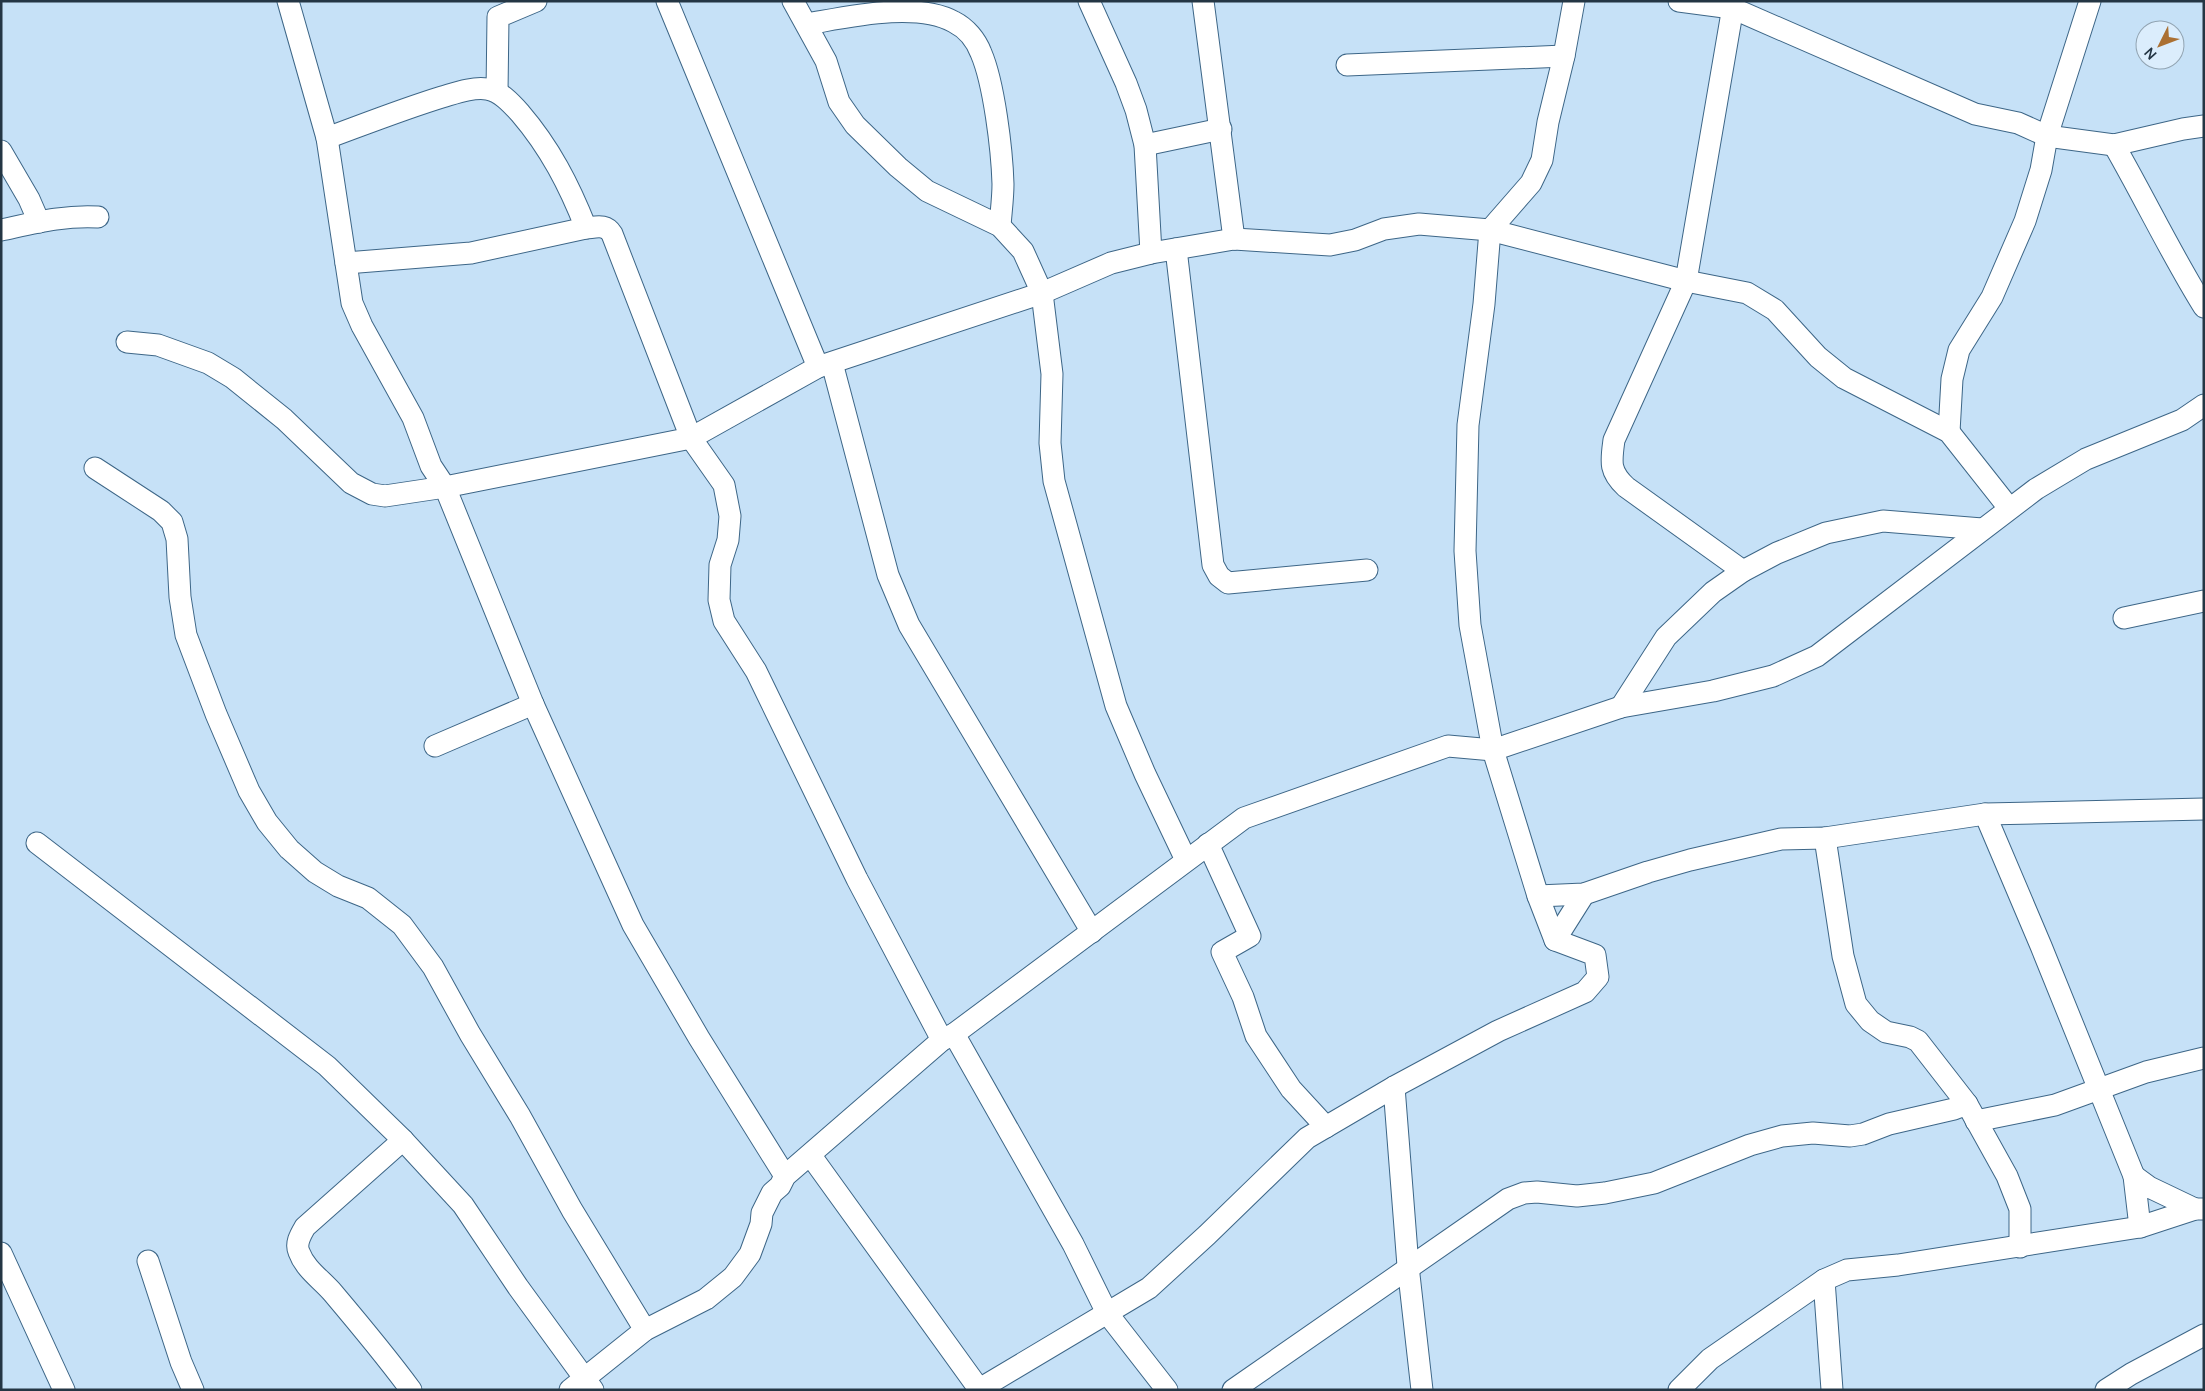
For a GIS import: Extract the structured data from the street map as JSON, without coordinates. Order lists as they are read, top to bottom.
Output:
{
  "north": "bottom left"
}
